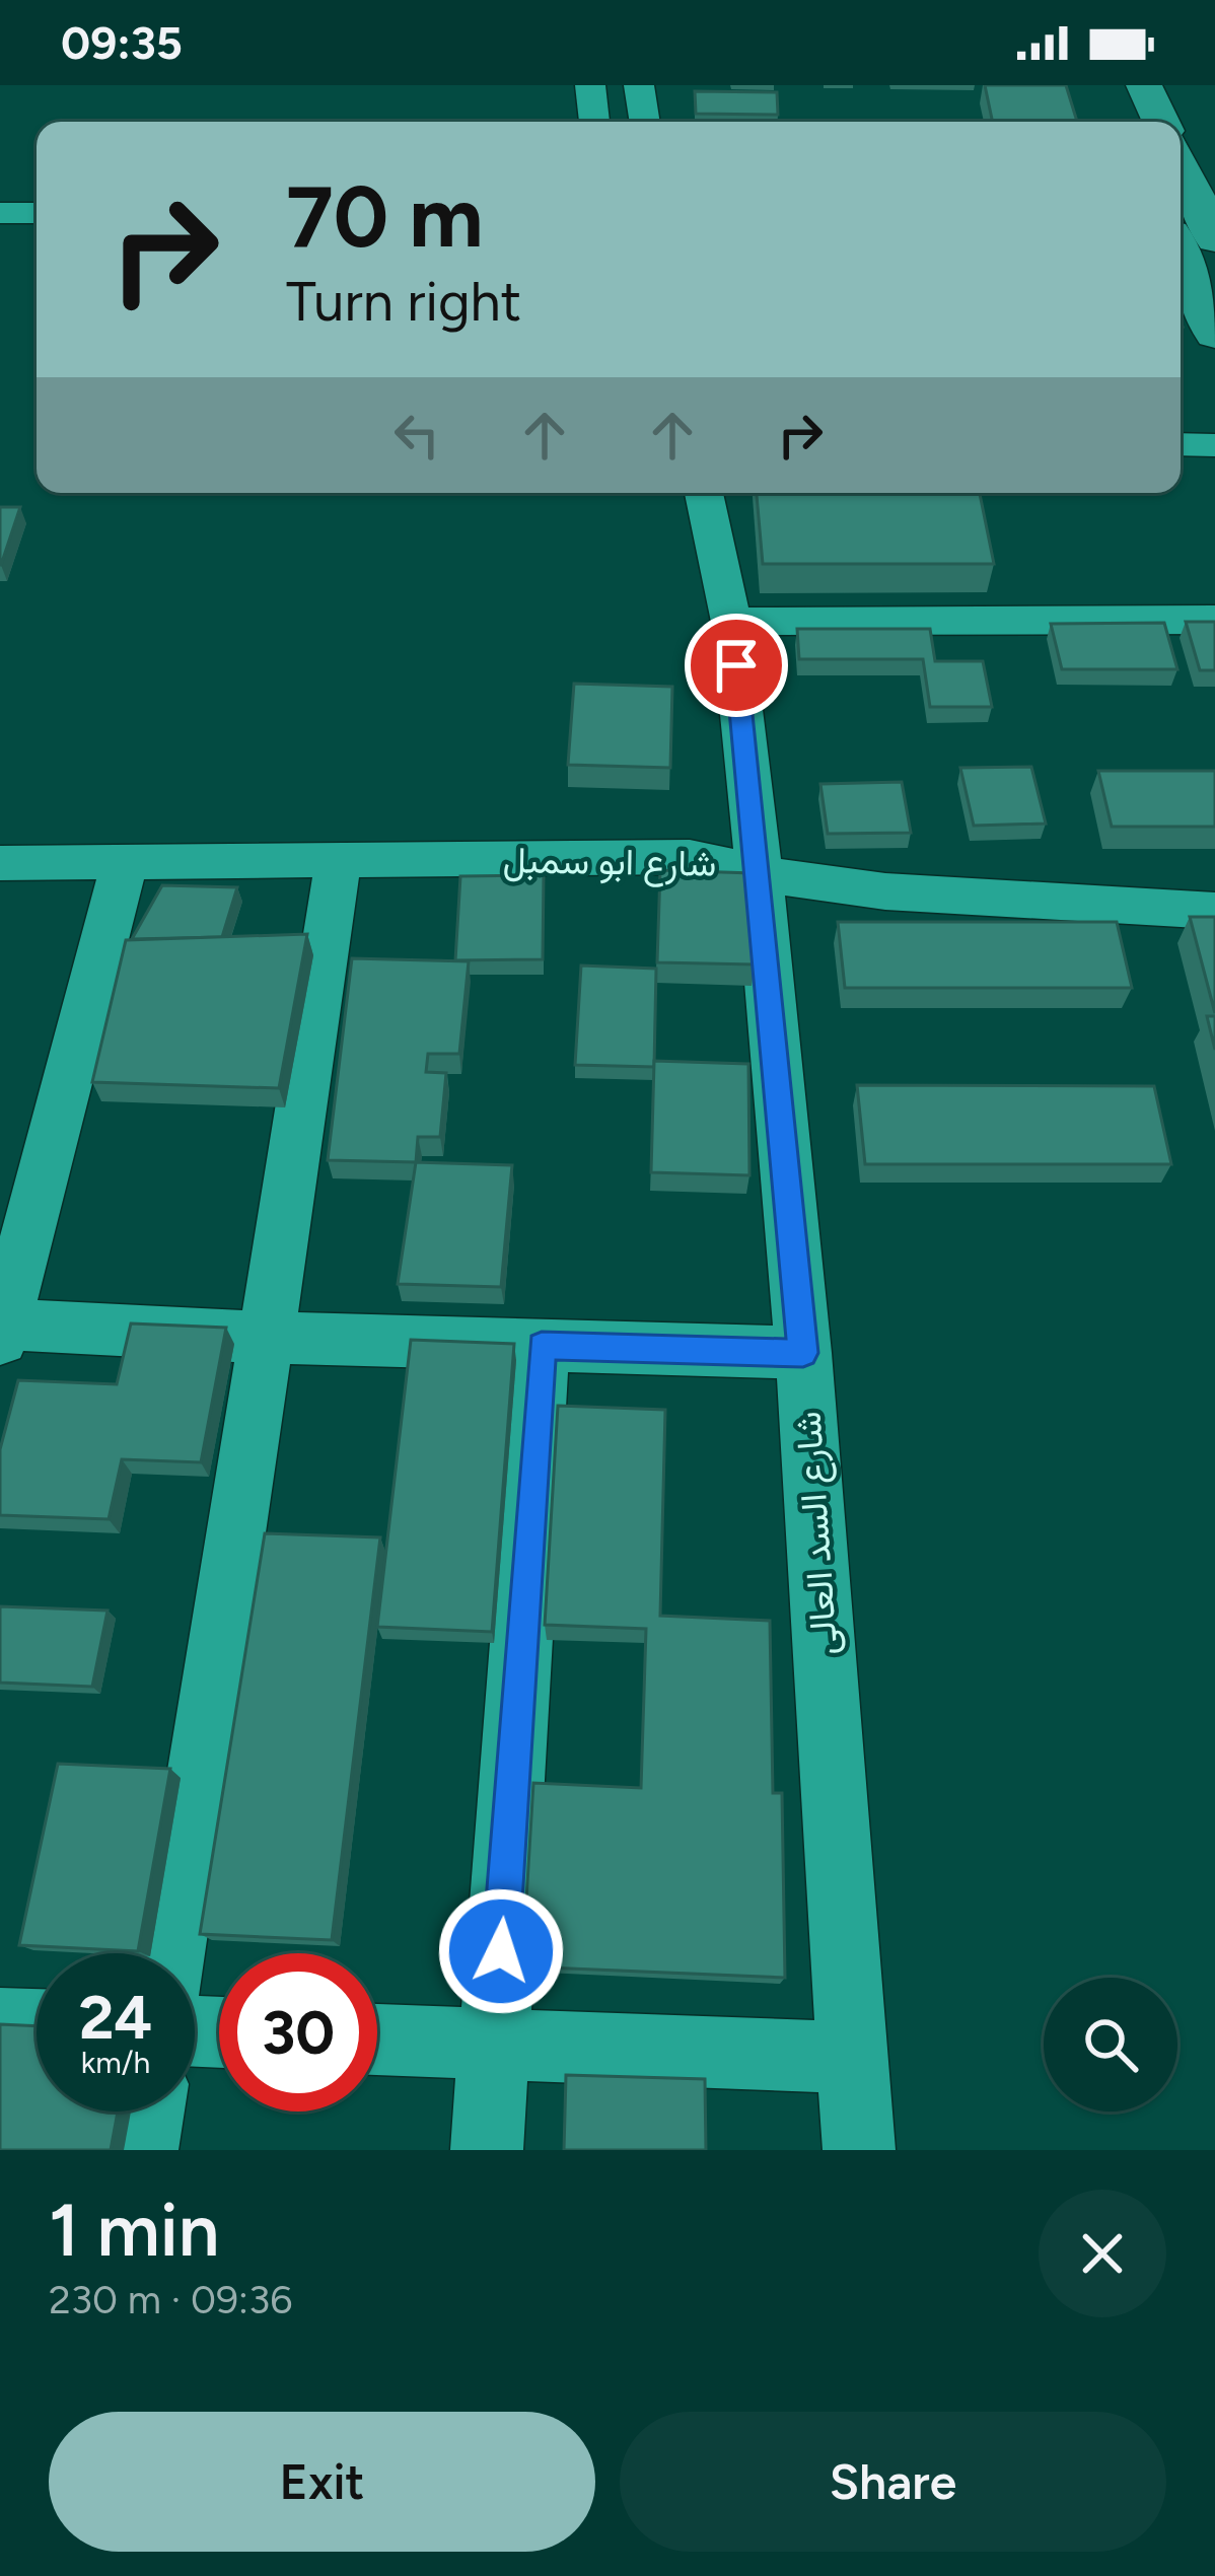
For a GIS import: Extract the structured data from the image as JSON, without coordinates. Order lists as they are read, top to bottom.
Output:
{
  "streets": {
    "street": ["شارع ابو سمبل", "شارع السد العالى"]
  },
  "crossings": [
    ["شارع ابو سمبل", "شارع السد العالى"]
  ],
  "page": {
    "status": "09:35",
    "turn": ["70 m", "Turn right"],
    "speed": "24 km/h",
    "limit": "30",
    "heading": ["1 min", "230 m · 09:36"],
    "buttons": ["Exit", "Share"]
  }
}
